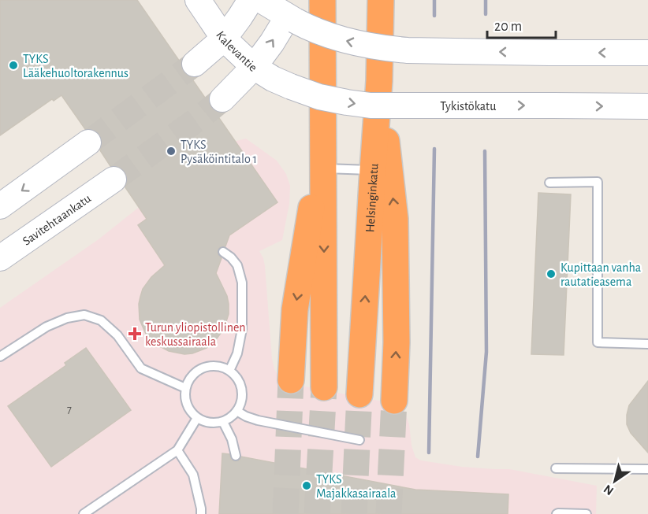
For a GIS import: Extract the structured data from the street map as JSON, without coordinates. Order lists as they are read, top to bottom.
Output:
{
  "streets": {
    "highway": ["Helsinginkatu"],
    "main road": ["Kalevantie", "Tykistökatu", "Savitehtaankatu"]
  },
  "crossings": [
    ["Kalevantie", "Tykistökatu"]
  ],
  "places": {
    "other": [
      "TYKS Lääkehuoltorakennus",
      "TYKS Pysäköintitalo 1",
      "Kupittaan vanha rautatieasema",
      "TYKS Majakkasairaala"
    ],
    "health": ["Turun yliopistollinen keskussairaala"]
  },
  "house_numbers": ["7"],
  "scale_bar": "20 m",
  "north": "bottom left"
}
